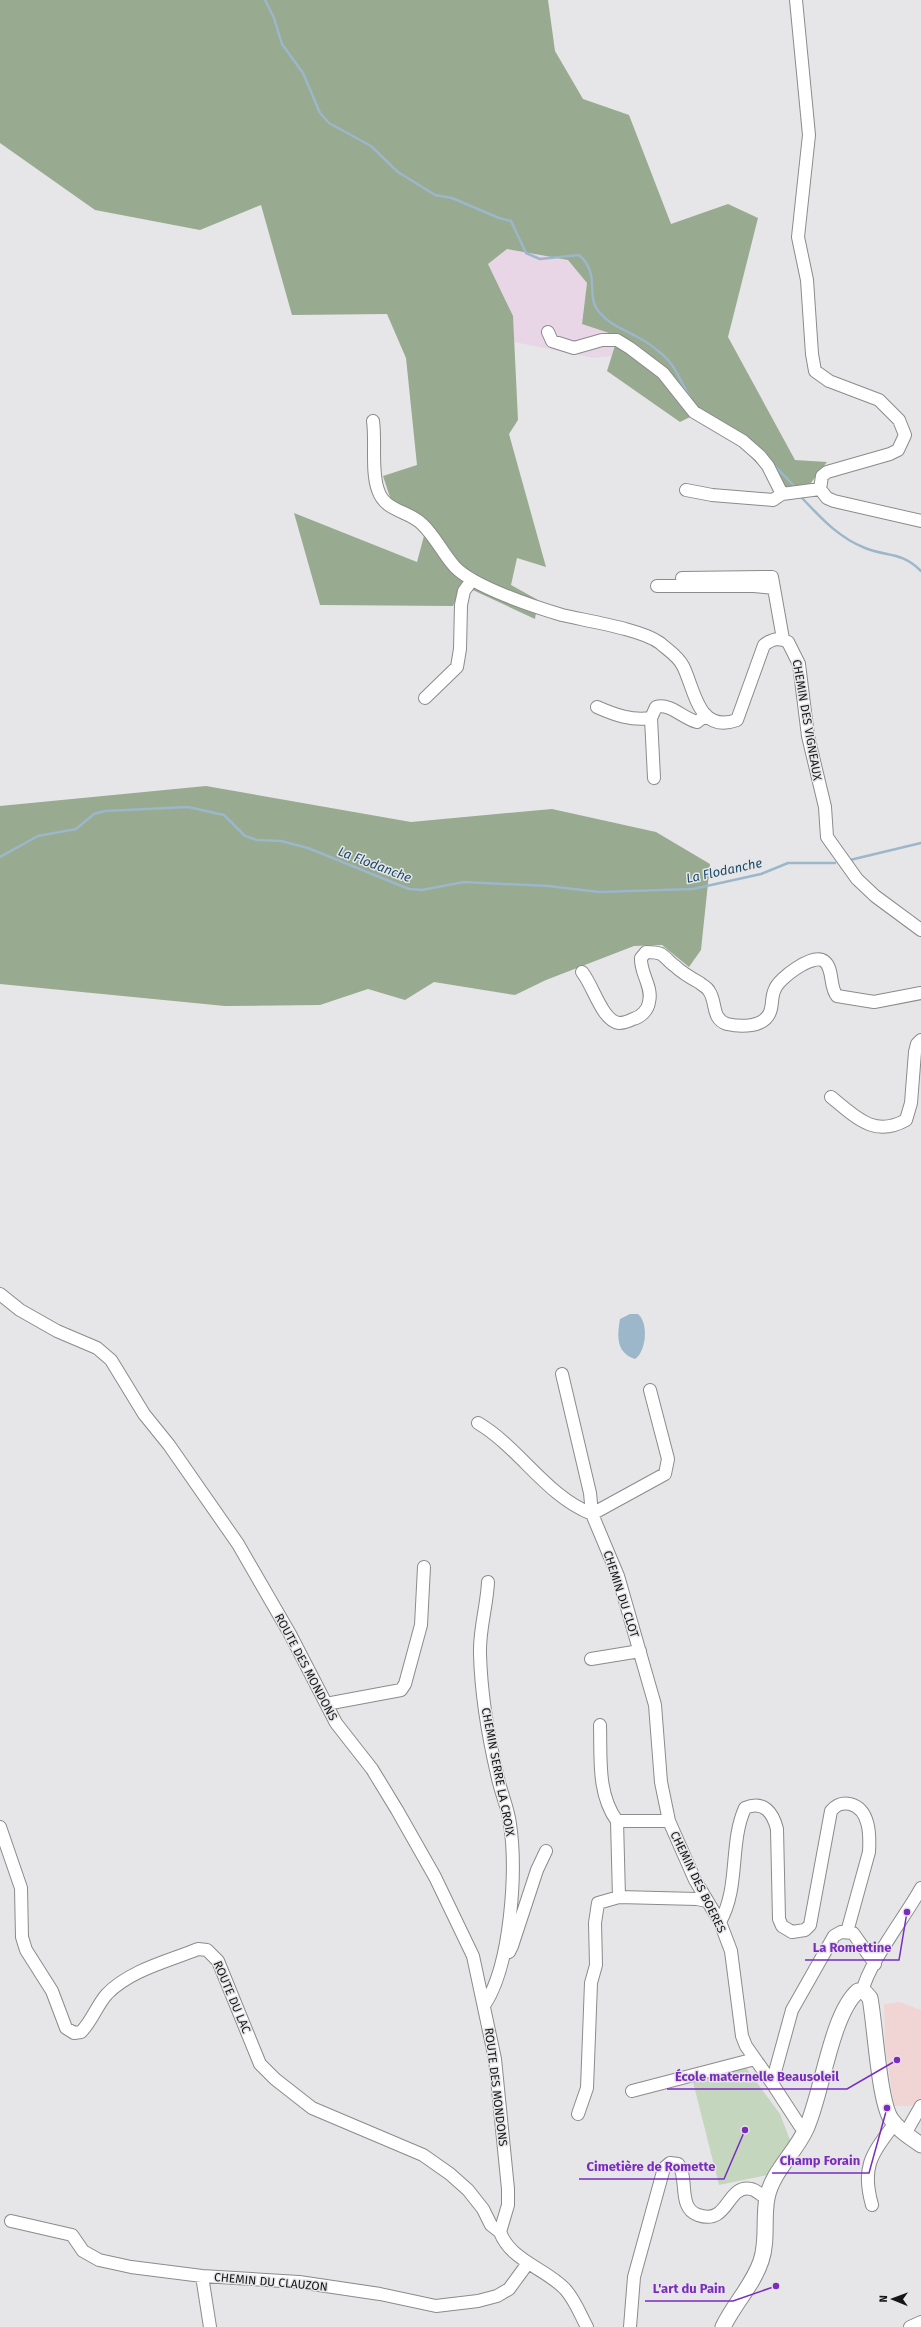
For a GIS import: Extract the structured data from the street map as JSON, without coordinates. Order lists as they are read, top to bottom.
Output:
{
  "streets": {
    "street": [
      "CHEMIN DES VIGNEAUX",
      "CHEMIN DU CLOT",
      "ROUTE DES MONDONS",
      "CHEMIN SERRE LA CROIX",
      "CHEMIN DES BOERES",
      "ROUTE DU LAC",
      "CHEMIN DU CLAUZON"
    ]
  },
  "crossings": [
    ["CHEMIN DU CLOT", "CHEMIN DES BOERES"],
    ["ROUTE DES MONDONS", "CHEMIN SERRE LA CROIX"],
    ["ROUTE DES MONDONS", "ROUTE DU LAC"]
  ],
  "water": ["La Flodanche"],
  "places": [
    "La Romettine",
    "École maternelle Beausoleil",
    "Champ Forain",
    "Cimetière de Romette",
    "L'art du Pain"
  ],
  "north": "left"
}
